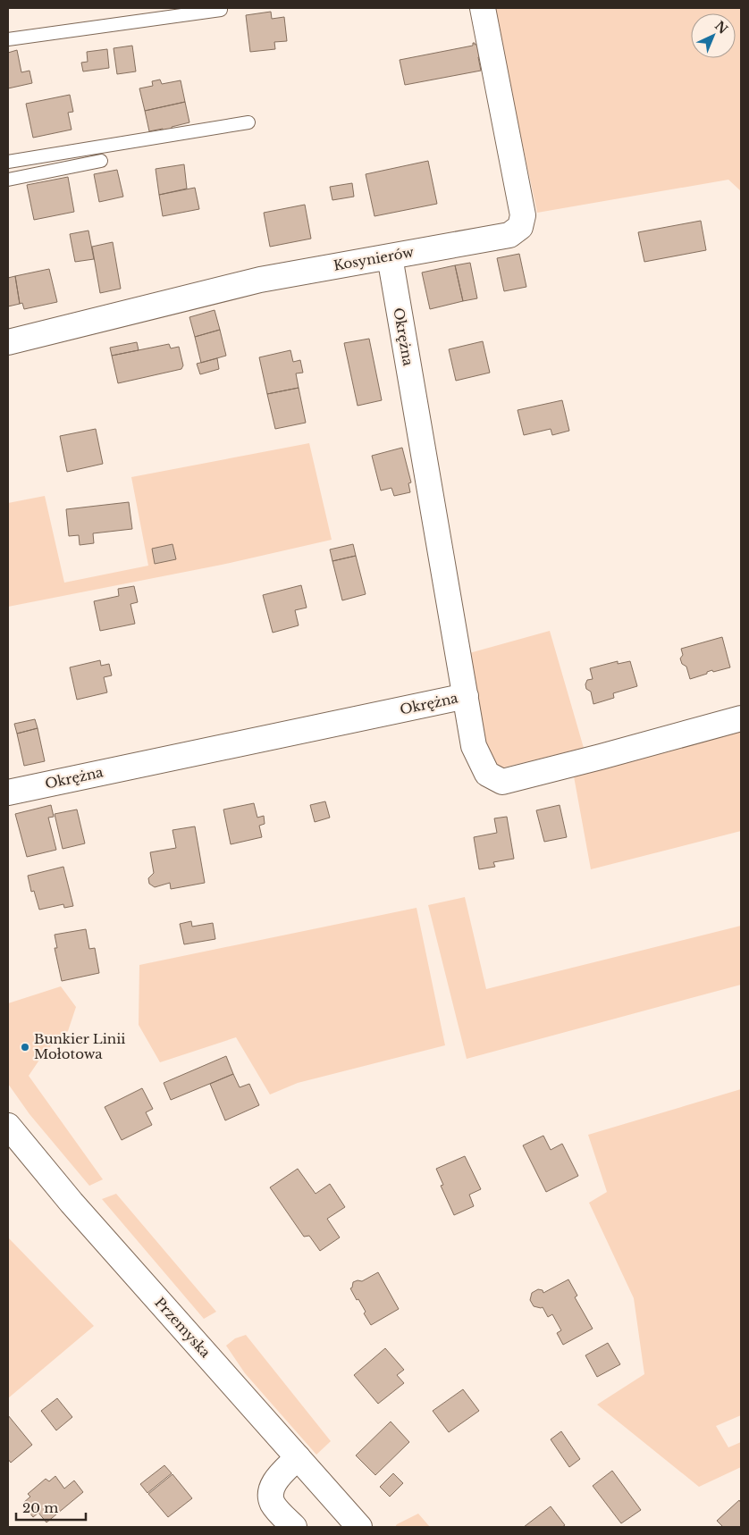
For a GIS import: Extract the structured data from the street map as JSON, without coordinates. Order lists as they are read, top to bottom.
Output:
{
  "streets": {
    "street": ["Kosynierów", "Okrężna", "Przemyska"]
  },
  "crossings": [
    ["Kosynierów", "Okrężna"]
  ],
  "places": ["Bunkier Linii Mołotowa"],
  "scale_bar": "20 m",
  "north": "top right"
}
